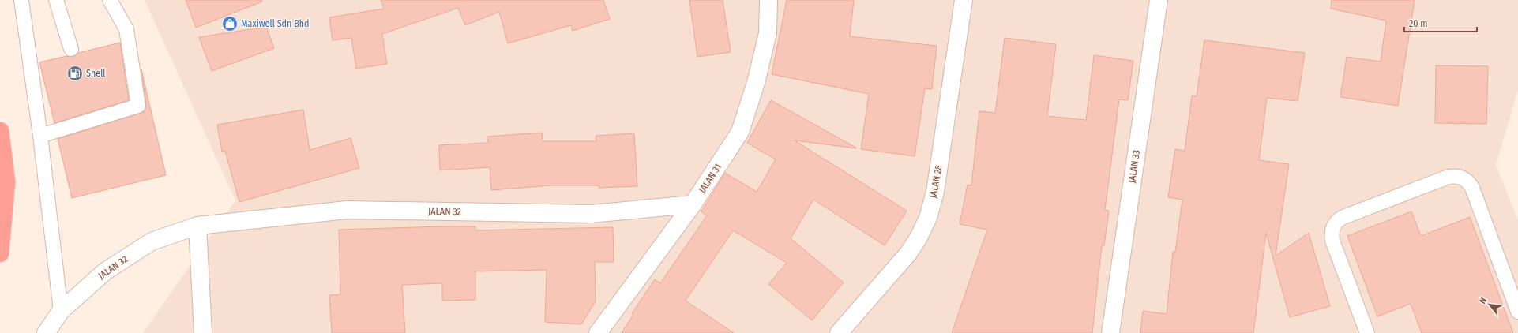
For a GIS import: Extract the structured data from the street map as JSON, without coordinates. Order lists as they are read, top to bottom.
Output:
{
  "streets": {
    "street": [
      "JALAN 33",
      "JALAN 31",
      "JALAN 28",
      "JALAN 32"
    ]
  },
  "crossings": [
    ["JALAN 31", "JALAN 32"]
  ],
  "places": {
    "shop": ["Maxiwell Sdn Bhd"],
    "fuel station": ["Shell"]
  },
  "scale_bar": "20 m",
  "north": "top left"
}
